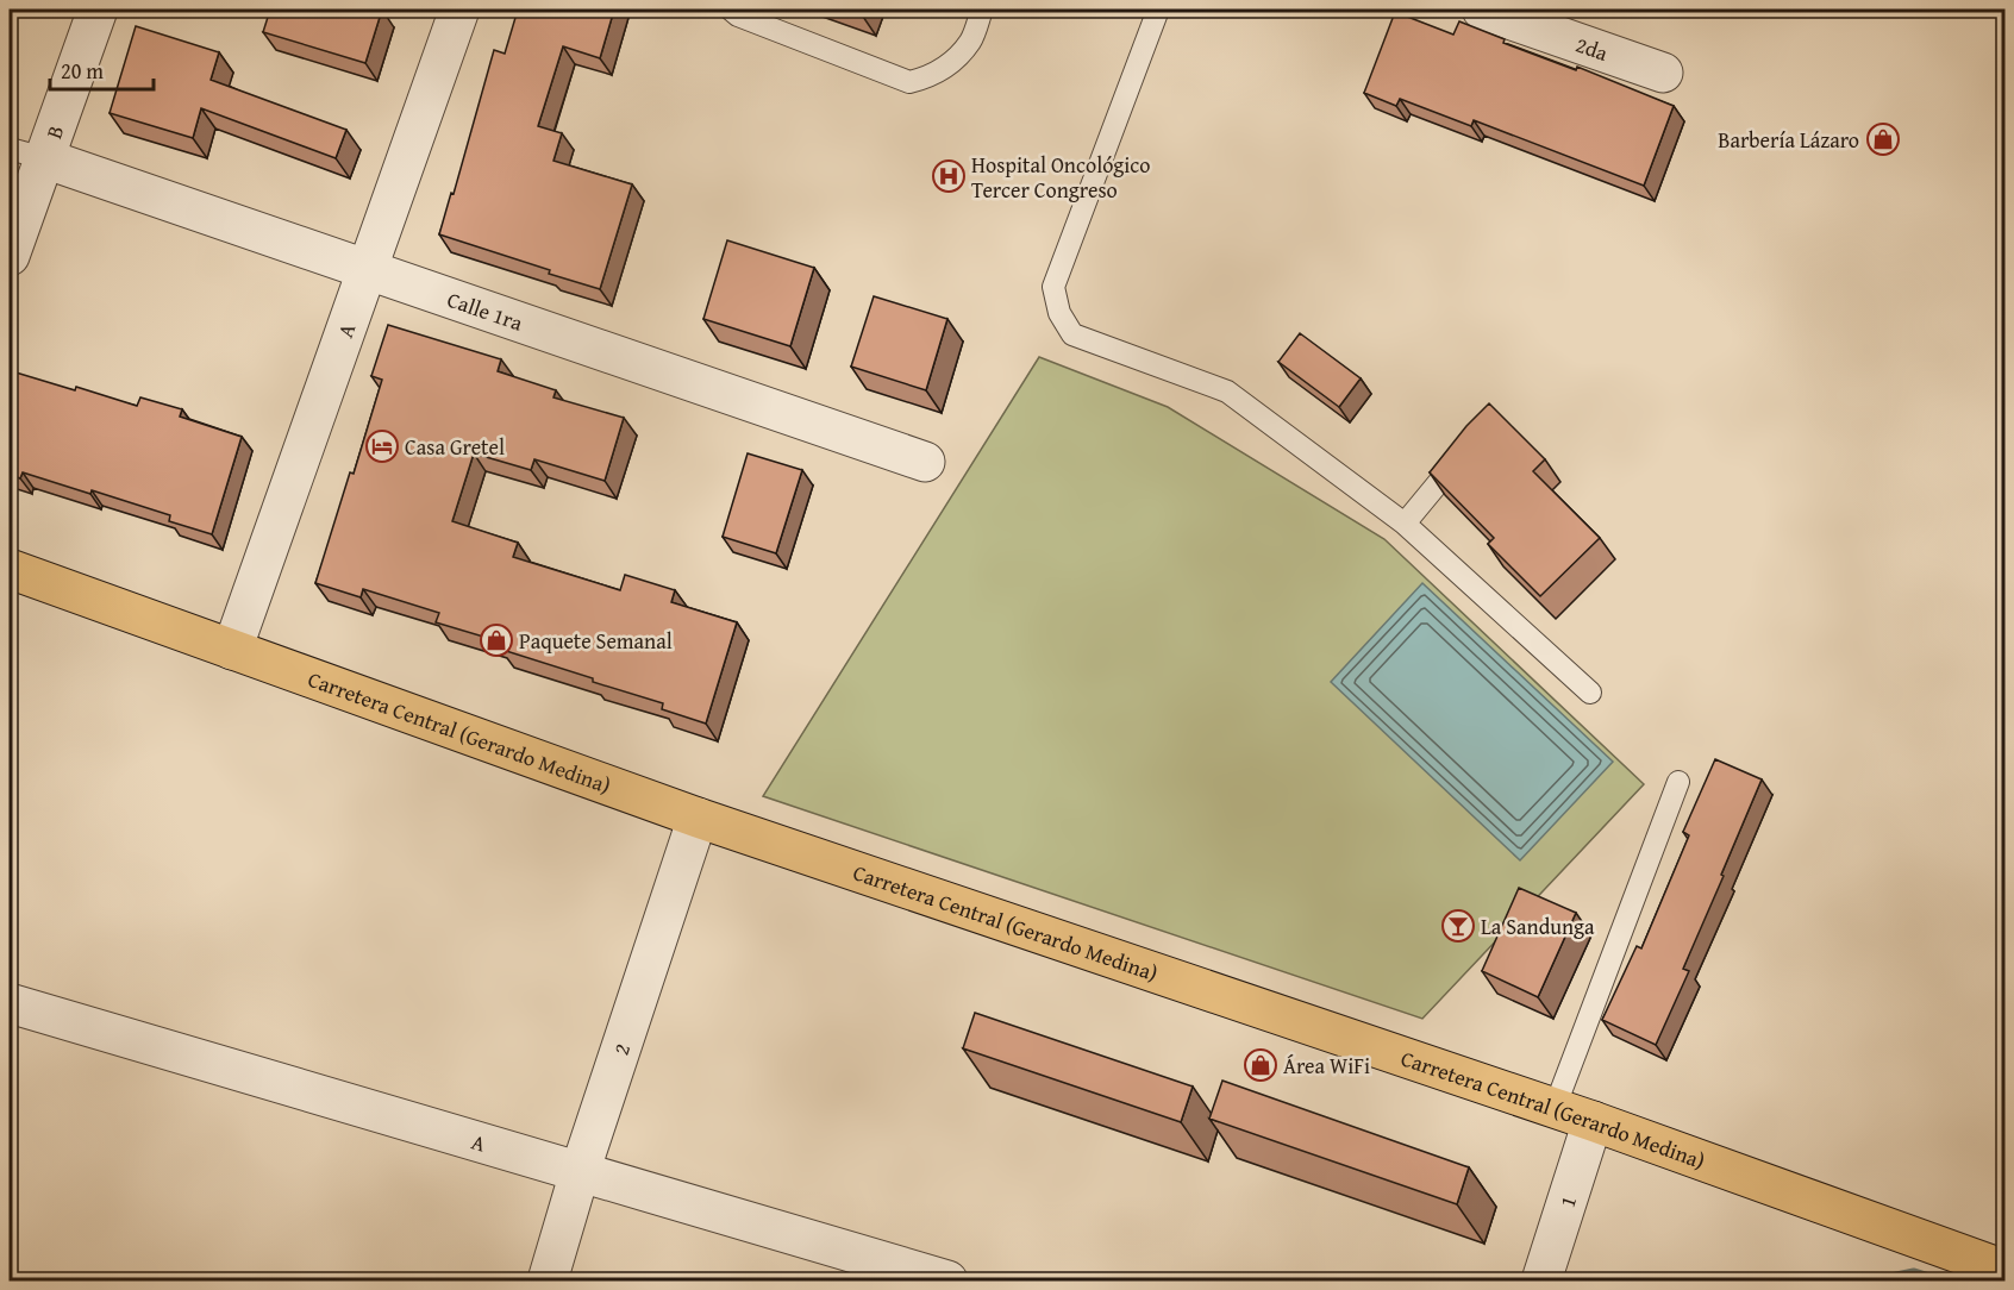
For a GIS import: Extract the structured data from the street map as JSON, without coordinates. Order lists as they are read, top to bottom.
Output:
{
  "streets": {
    "main road": ["Carretera Central (Gerardo Medina)"],
    "street": [
      "2da",
      "B",
      "Calle 1ra",
      "A",
      "2",
      "1"
    ]
  },
  "crossings": [
    ["B", "Calle 1ra"],
    ["Calle 1ra", "A"],
    ["A", "Carretera Central (Gerardo Medina)"],
    ["A", "2"],
    ["Carretera Central (Gerardo Medina)", "2"],
    ["Carretera Central (Gerardo Medina)", "1"]
  ],
  "places": {
    "shop": ["Barbería Lázaro", "Paquete Semanal", "Área WiFi"],
    "hospital": ["Hospital Oncológico Tercer Congreso"],
    "hotel": ["Casa Gretel"],
    "bar": ["La Sandunga"]
  },
  "scale_bar": "20 m"
}
